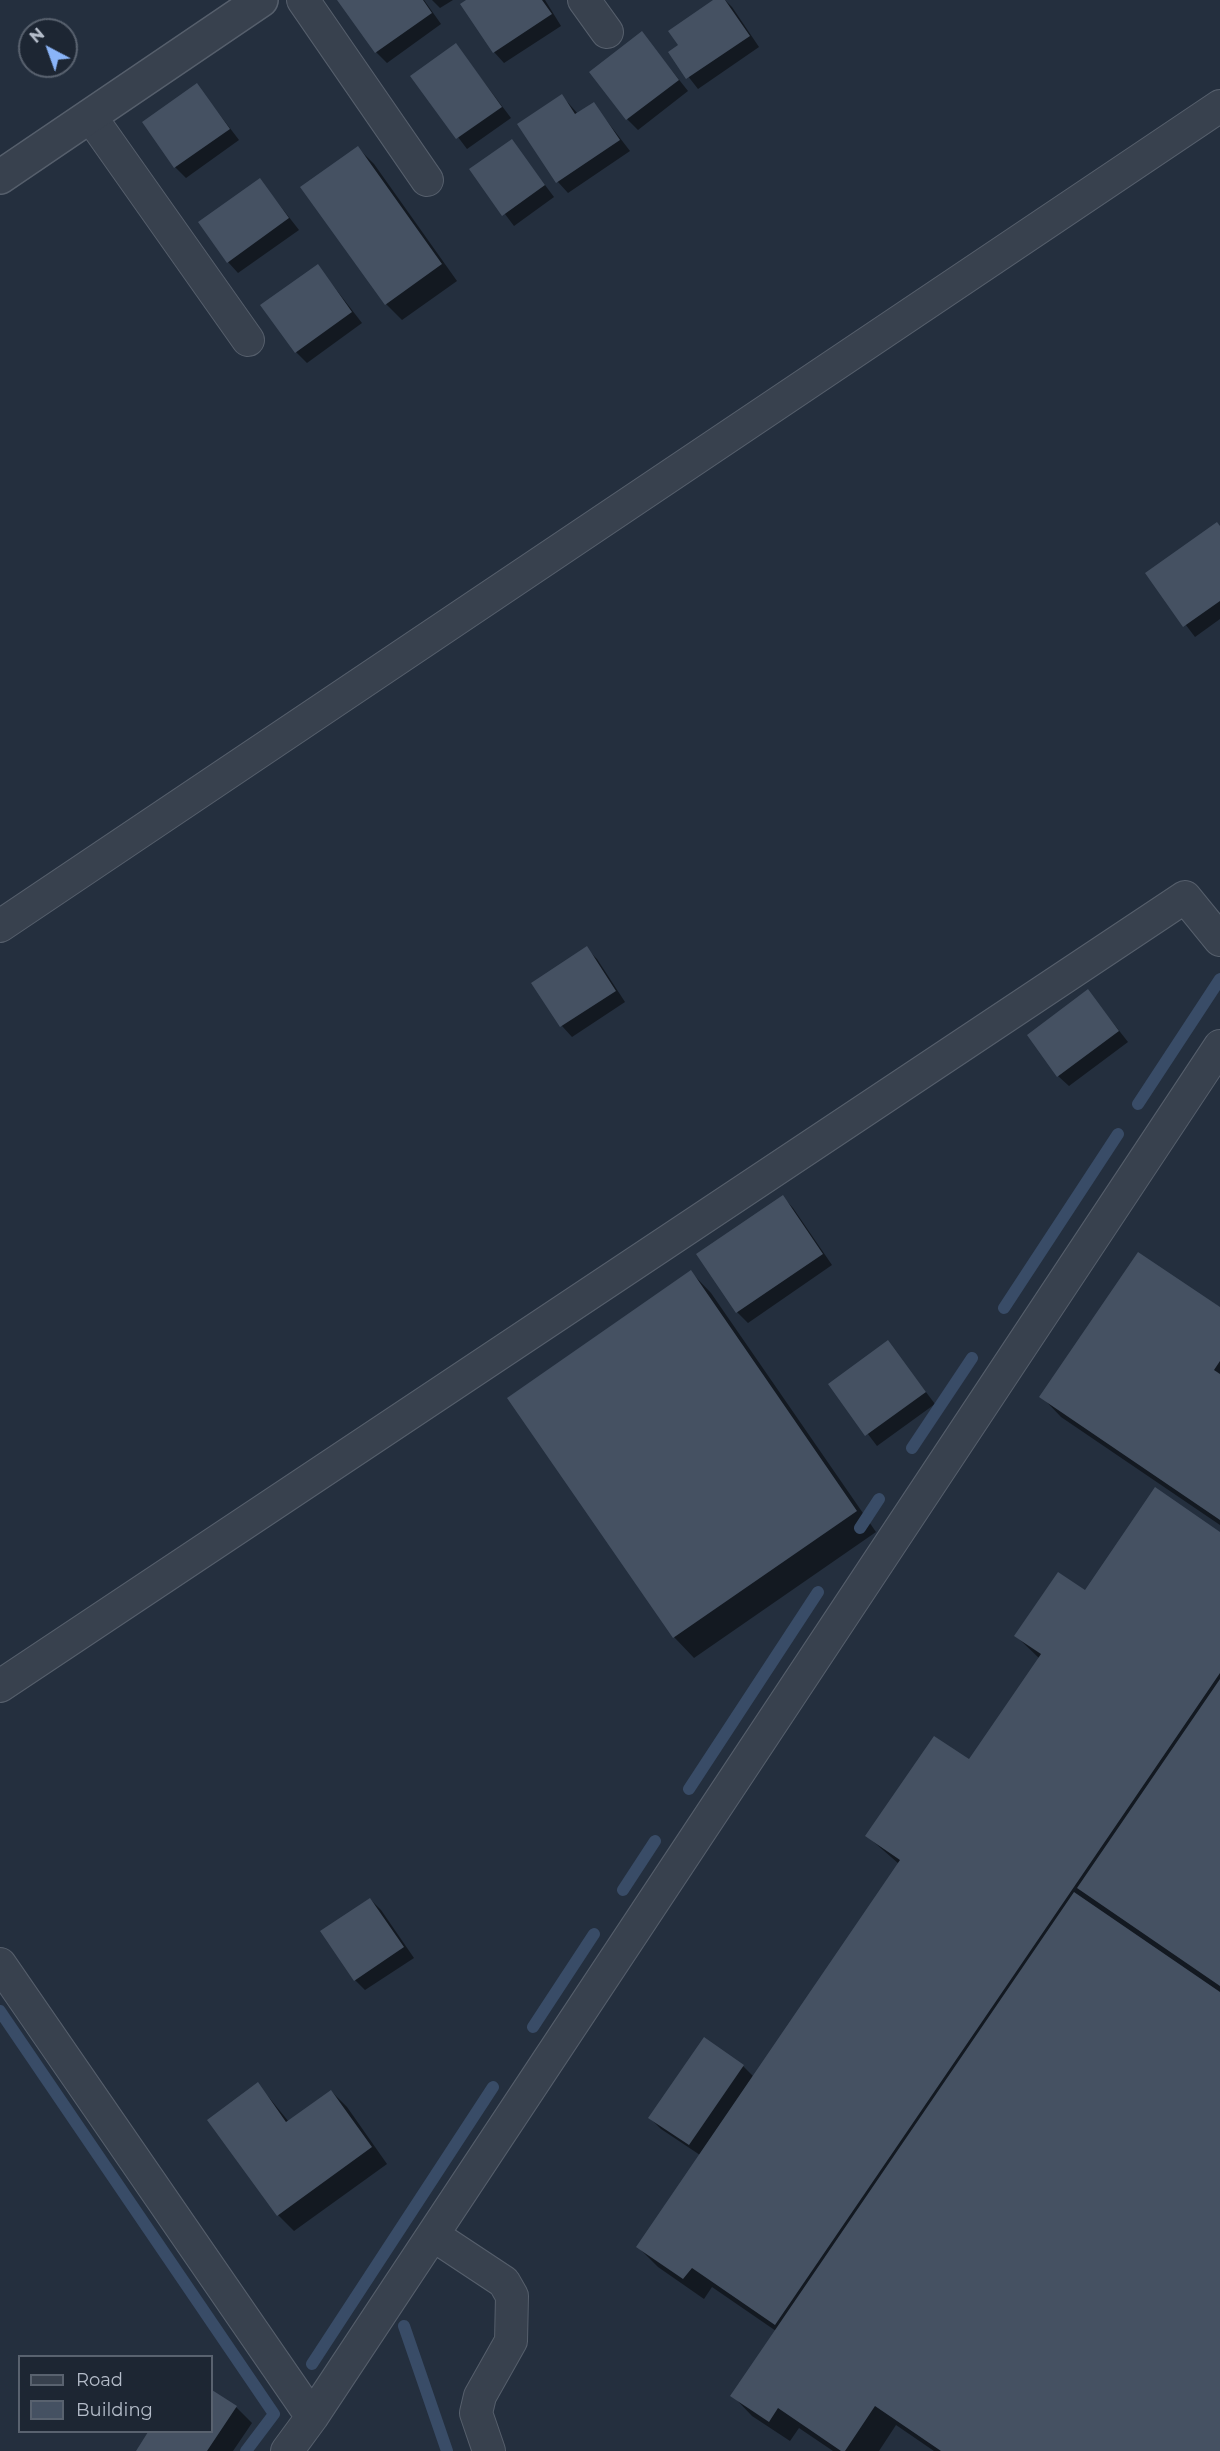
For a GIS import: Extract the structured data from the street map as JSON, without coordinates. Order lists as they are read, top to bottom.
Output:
{
  "legend": ["Road", "Building"],
  "north": "top left"
}
